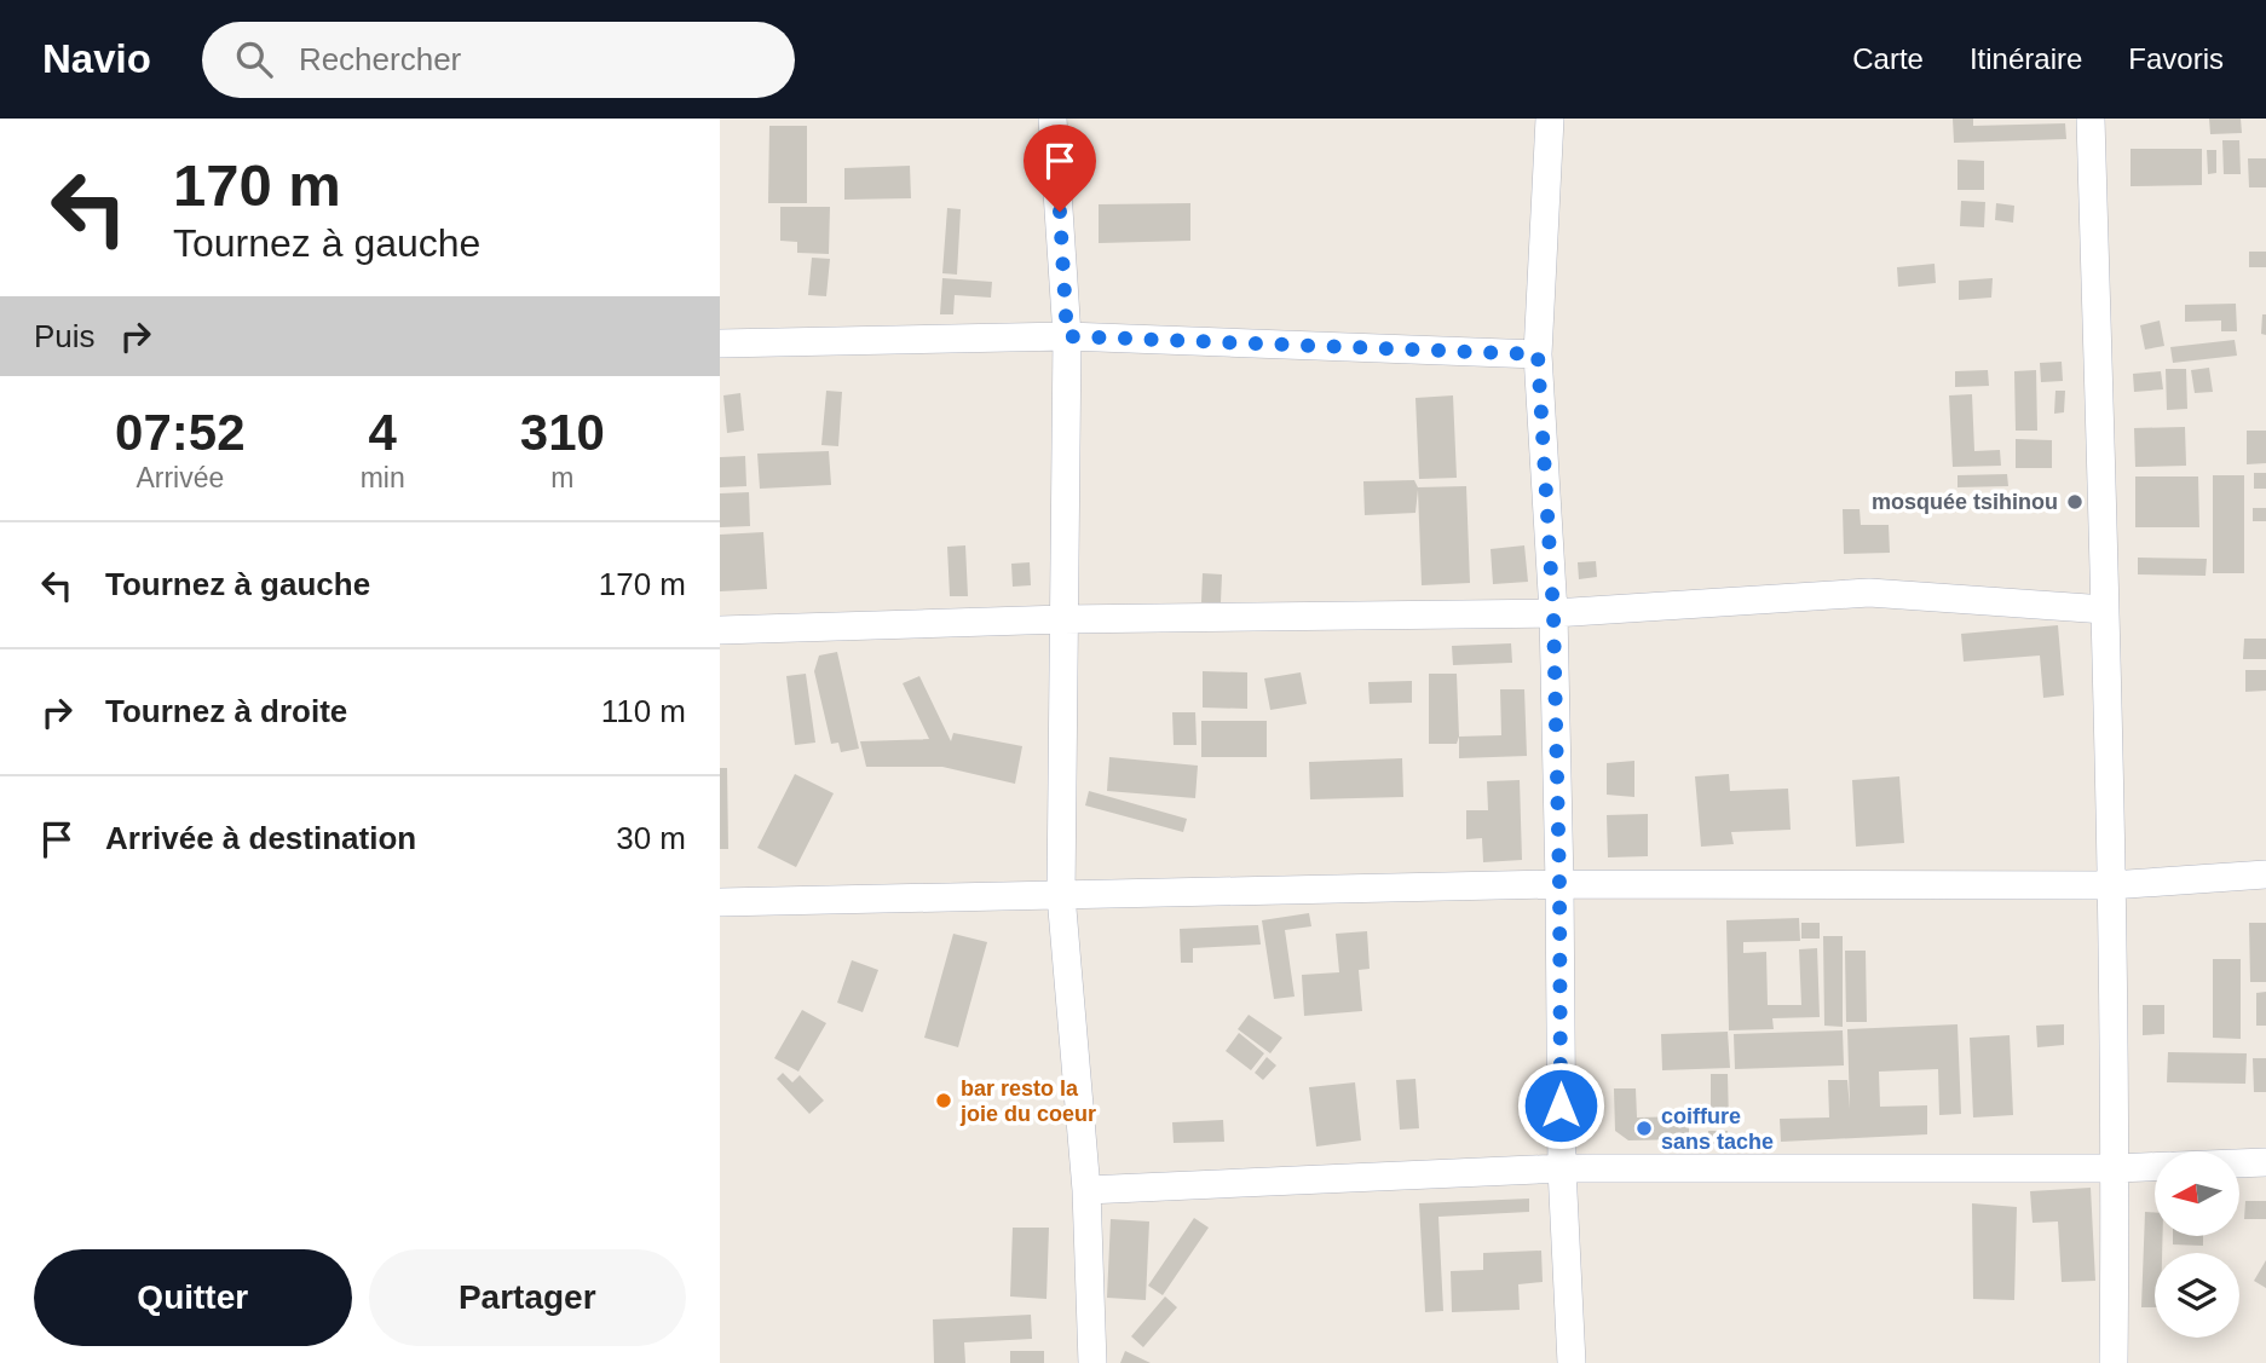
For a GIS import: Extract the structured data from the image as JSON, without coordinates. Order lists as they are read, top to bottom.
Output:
{
  "places": ["mosquée tsihinou", "bar resto la joie du coeur", "coiffure sans tache"],
  "north": "left",
  "page": {
    "header": "Navio",
    "search": "Rechercher",
    "nav": ["Carte", "Itinéraire", "Favoris"],
    "turn": ["170 m", "Tournez à gauche"],
    "then": "Puis",
    "eta": [
      "07:52",
      "Arrivée",
      "4",
      "min",
      "310",
      "m"
    ],
    "list": [
      {
        "name": "Tournez à gauche",
        "value": "170 m"
      },
      {
        "name": "Tournez à droite",
        "value": "110 m"
      },
      {
        "name": "Arrivée à destination",
        "value": "30 m"
      }
    ],
    "buttons": ["Quitter", "Partager"]
  }
}
